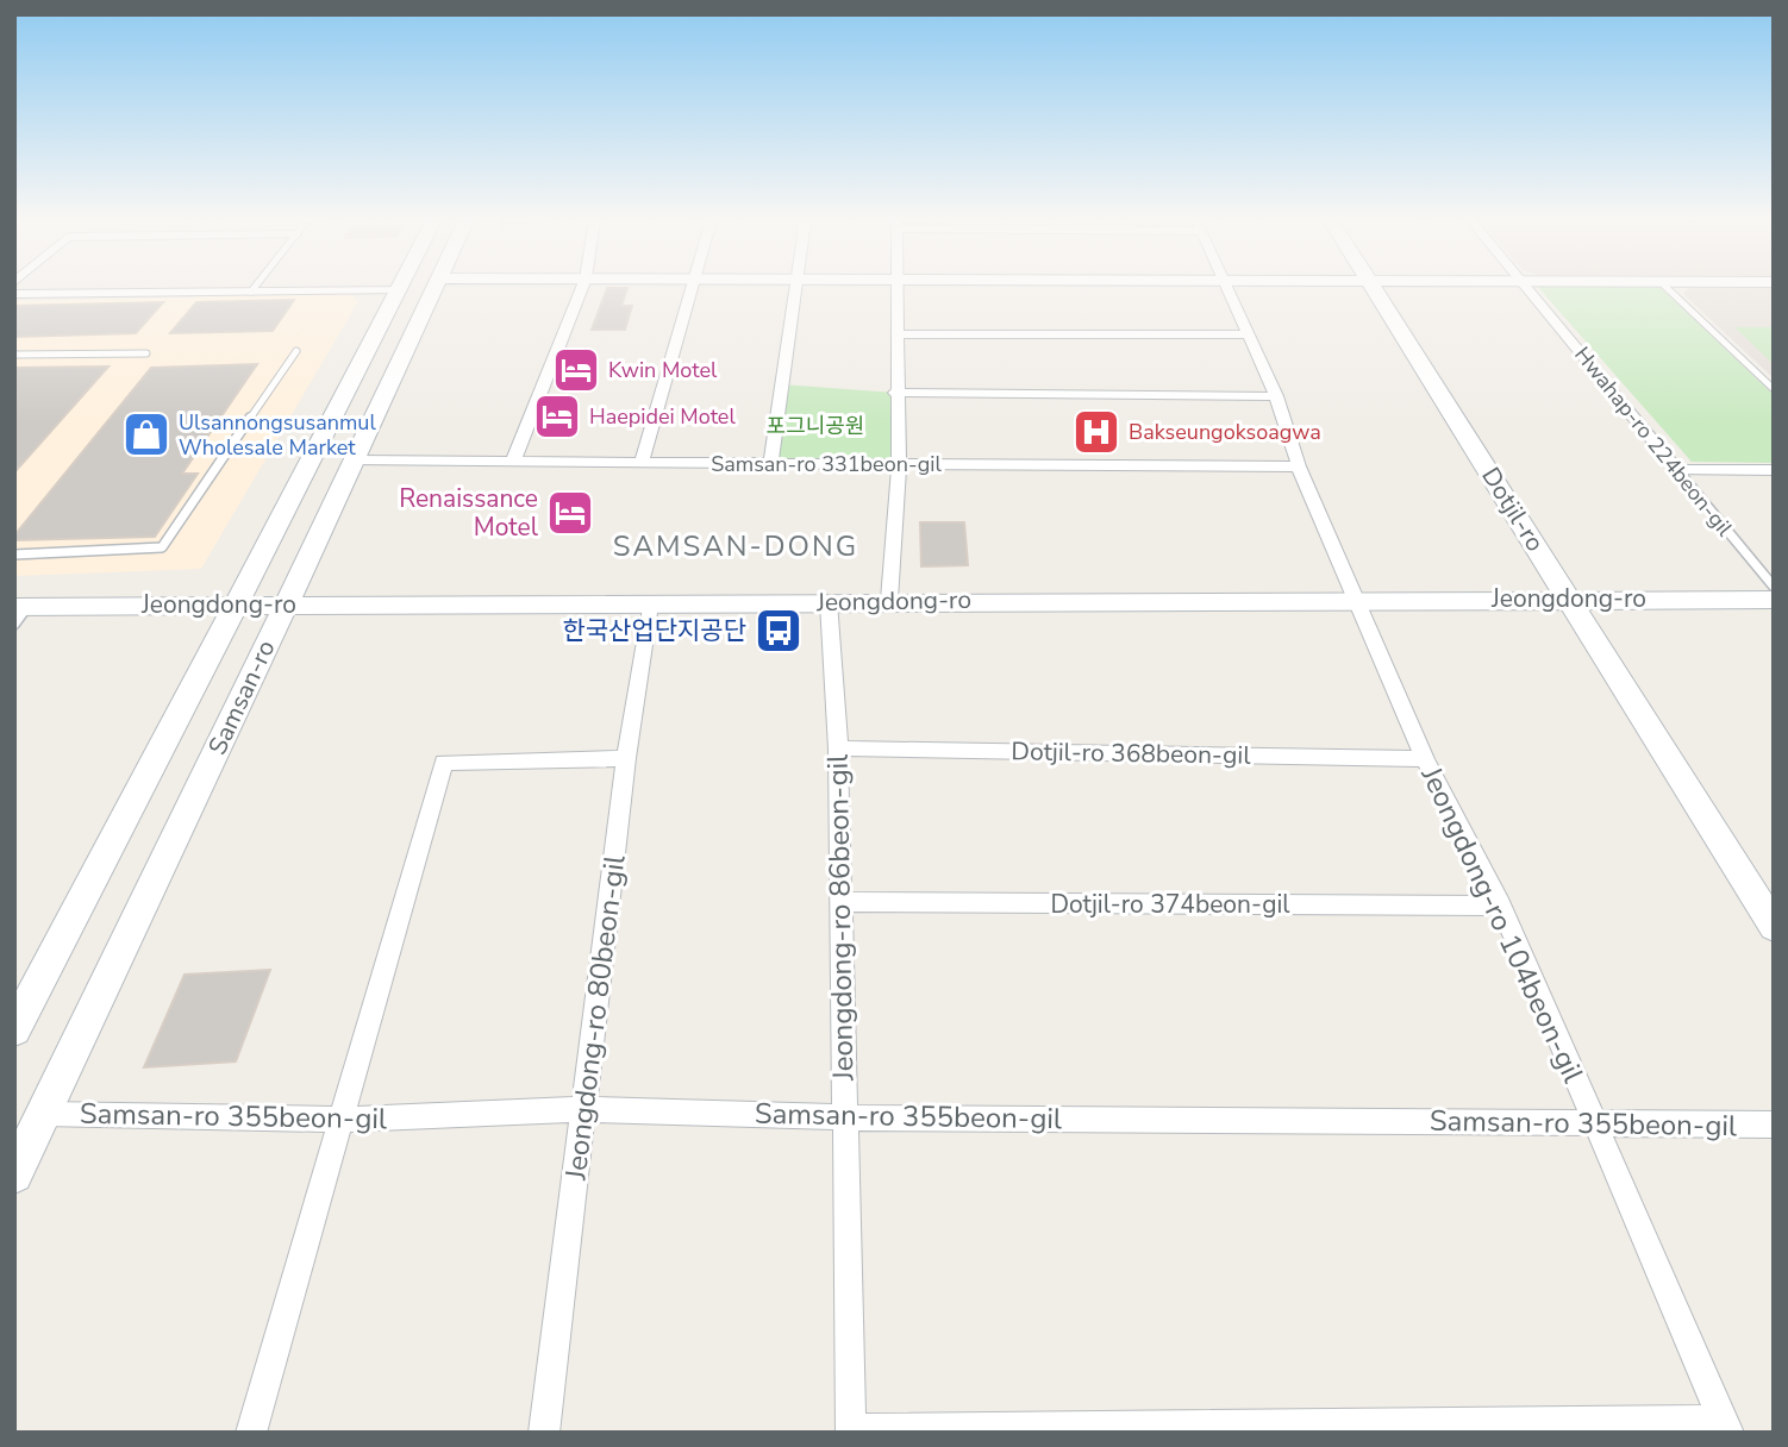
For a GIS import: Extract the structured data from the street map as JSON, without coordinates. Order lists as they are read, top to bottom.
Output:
{
  "streets": {
    "main road": ["Dotjil-ro", "Jeongdong-ro", "Samsan-ro"],
    "street": [
      "Hwahap-ro 224beon-gil",
      "Samsan-ro 331beon-gil",
      "Dotjil-ro 368beon-gil",
      "Dotjil-ro 374beon-gil",
      "Jeongdong-ro 86beon-gil",
      "Jeongdong-ro 104beon-gil",
      "Jeongdong-ro 80beon-gil",
      "Samsan-ro 355beon-gil"
    ]
  },
  "crossings": [
    ["Samsan-ro 331beon-gil", "Samsan-ro"],
    ["Samsan-ro 331beon-gil", "Jeongdong-ro 104beon-gil"],
    ["Dotjil-ro", "Jeongdong-ro"],
    ["Jeongdong-ro", "Samsan-ro"],
    ["Jeongdong-ro", "Jeongdong-ro 86beon-gil"],
    ["Jeongdong-ro", "Jeongdong-ro 104beon-gil"],
    ["Jeongdong-ro", "Jeongdong-ro 80beon-gil"],
    ["Samsan-ro", "Samsan-ro 355beon-gil"],
    ["Dotjil-ro 368beon-gil", "Jeongdong-ro 86beon-gil"],
    ["Dotjil-ro 368beon-gil", "Jeongdong-ro 104beon-gil"],
    ["Dotjil-ro 374beon-gil", "Jeongdong-ro 86beon-gil"],
    ["Dotjil-ro 374beon-gil", "Jeongdong-ro 104beon-gil"],
    ["Jeongdong-ro 86beon-gil", "Samsan-ro 355beon-gil"],
    ["Jeongdong-ro 104beon-gil", "Samsan-ro 355beon-gil"],
    ["Jeongdong-ro 80beon-gil", "Samsan-ro 355beon-gil"]
  ],
  "districts": ["SAMSAN-DONG"],
  "parks": ["포그니공원"],
  "places": {
    "hotel": ["Kwin Motel", "Haepidei Motel", "Renaissance Motel"],
    "hospital": ["Bakseungoksoagwa"],
    "shop": ["Ulsannongsusanmul Wholesale Market"],
    "bus stop": ["한국산업단지공단"]
  }
}
